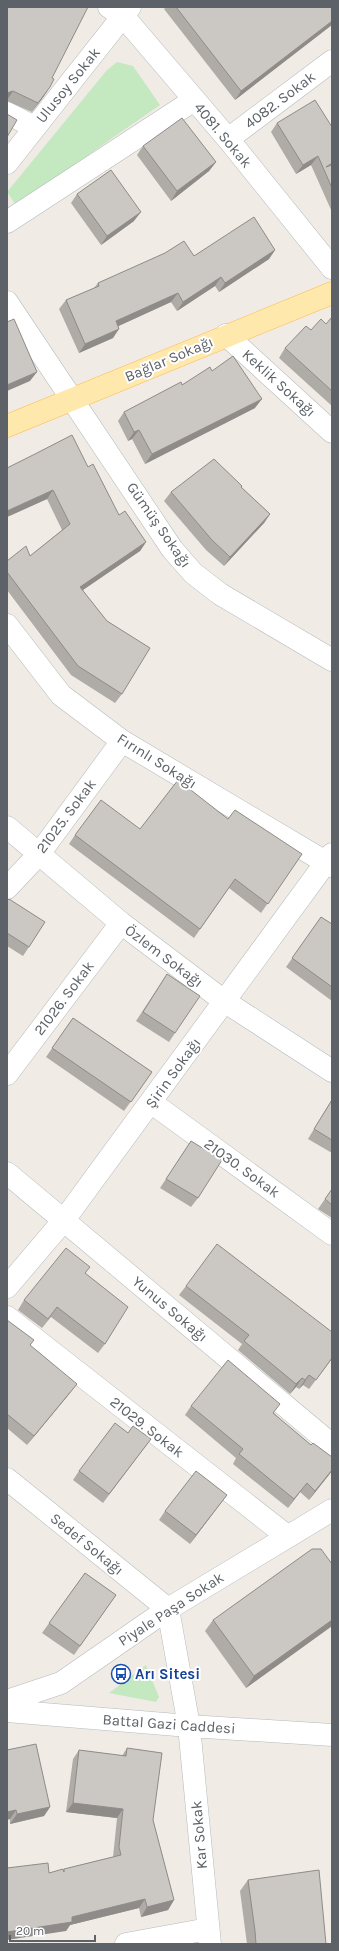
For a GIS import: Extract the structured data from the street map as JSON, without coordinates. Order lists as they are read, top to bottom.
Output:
{
  "streets": {
    "main road": ["Bağlar Sokağı"],
    "street": [
      "Ulusoy Sokak",
      "4082. Sokak",
      "4081. Sokak",
      "Keklik Sokağı",
      "Gümüş Sokağı",
      "Fırınlı Sokağı",
      "21025. Sokak",
      "Özlem Sokağı",
      "21026. Sokak",
      "Şirin Sokağı",
      "21030. Sokak",
      "Yunus Sokağı",
      "21029. Sokak",
      "Sedef Sokağı",
      "Piyale Paşa Sokak",
      "Battal Gazi Caddesi",
      "Kar Sokak"
    ]
  },
  "crossings": [
    ["Ulusoy Sokak", "4081. Sokak"],
    ["4082. Sokak", "4081. Sokak"],
    ["Bağlar Sokağı", "Keklik Sokağı"],
    ["Bağlar Sokağı", "Gümüş Sokağı"],
    ["Fırınlı Sokağı", "21025. Sokak"],
    ["Fırınlı Sokağı", "Şirin Sokağı"],
    ["21025. Sokak", "Özlem Sokağı"],
    ["Özlem Sokağı", "21026. Sokak"],
    ["Özlem Sokağı", "Şirin Sokağı"],
    ["Şirin Sokağı", "21030. Sokak"],
    ["Şirin Sokağı", "Yunus Sokağı"],
    ["21029. Sokak", "Piyale Paşa Sokak"],
    ["Sedef Sokağı", "Piyale Paşa Sokak"],
    ["Sedef Sokağı", "Kar Sokak"],
    ["Piyale Paşa Sokak", "Kar Sokak"],
    ["Battal Gazi Caddesi", "Kar Sokak"]
  ],
  "places": {
    "bus stop": ["Arı Sitesi"]
  },
  "scale_bar": "20 m"
}
